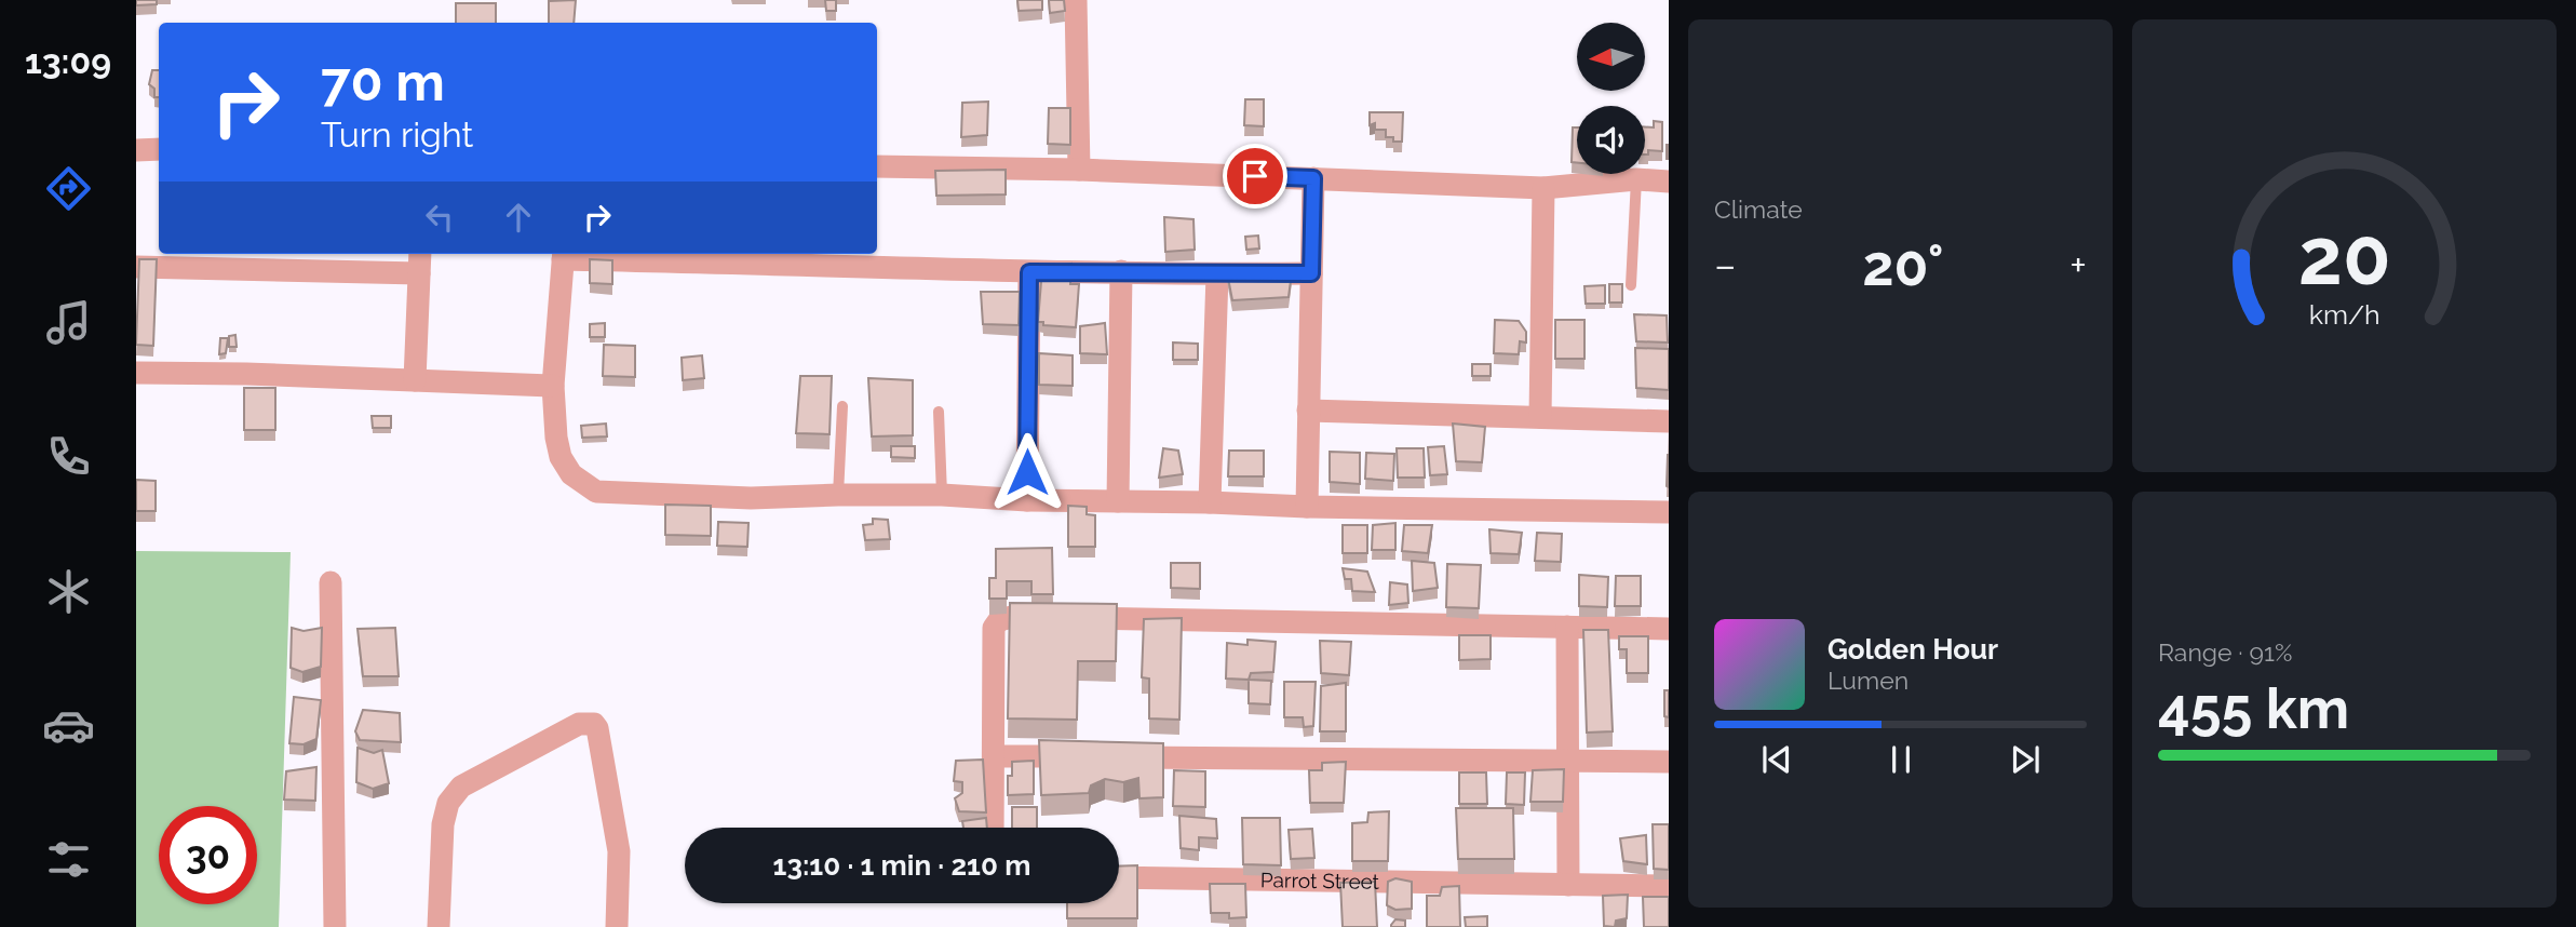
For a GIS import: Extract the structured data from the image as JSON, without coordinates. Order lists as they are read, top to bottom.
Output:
{
  "streets": {
    "street": ["Parrot Street"]
  },
  "north": "left",
  "page": {
    "tabs": "13:09",
    "tile": [
      "Climate",
      ["Range · 91%", "455 km"]
    ],
    "turn": ["70 m", "Turn right"],
    "heat": ["−", "20°", "+"],
    "song": ["Golden Hour", "Lumen"],
    "limit": "30",
    "trip": "13:10 · 1 min · 210 m",
    "gauge": ["20", "km/h"]
  }
}
